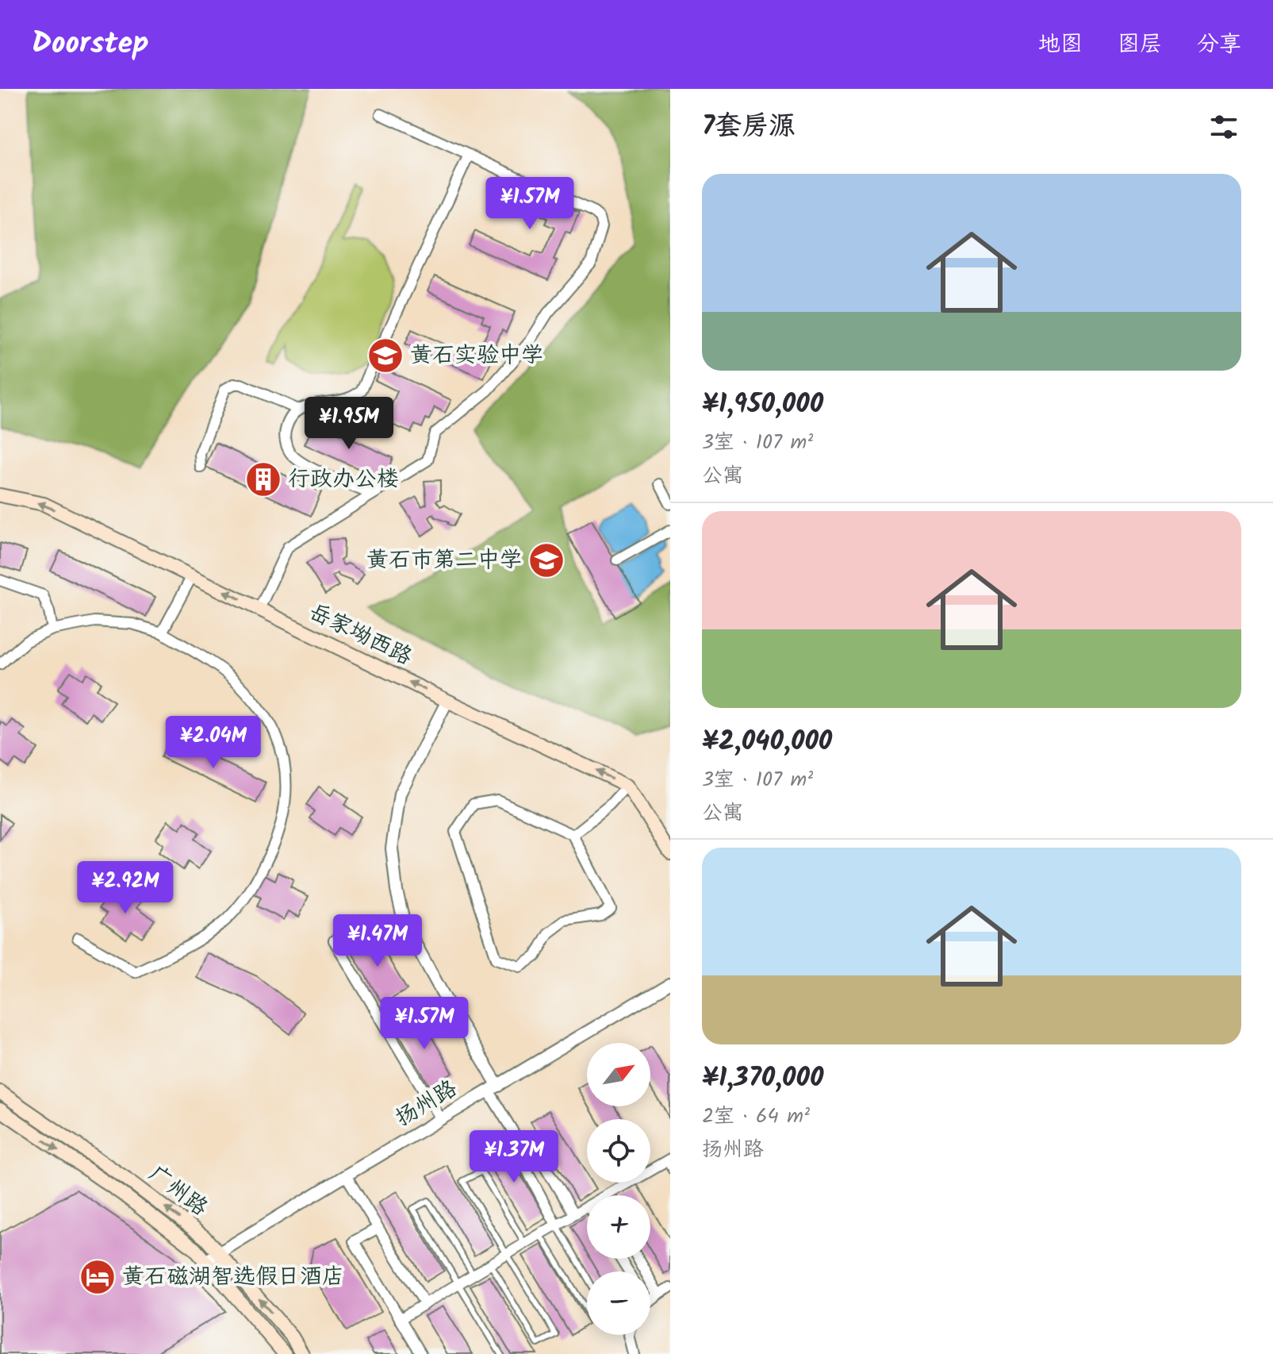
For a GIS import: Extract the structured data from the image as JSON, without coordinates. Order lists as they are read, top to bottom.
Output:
{
  "streets": {
    "main road": ["岳家坳西路", "广州路"],
    "street": ["扬州路"]
  },
  "crossings": [
    ["扬州路", "广州路"]
  ],
  "one_way": ["岳家坳西路"],
  "places": {
    "school or university": ["黄石实验中学", "黄石市第二中学"],
    "building": ["行政办公楼"],
    "hotel": ["黄石磁湖智选假日酒店"]
  },
  "north": "top right",
  "page": {
    "header": "Doorstep",
    "nav": ["地图", "图层", "分享"],
    "heading": "7套房源",
    "list": [
      {
        "name": "¥1,950,000",
        "note": "3室 · 107 m² · 公寓"
      },
      {
        "name": "¥2,040,000",
        "note": "3室 · 107 m² · 公寓"
      },
      {
        "name": "¥1,370,000",
        "note": "2室 · 64 m² · 扬州路"
      }
    ],
    "price": [
      "¥1.57M",
      "¥1.95M",
      "¥2.04M",
      "¥2.92M",
      "¥1.47M",
      "¥1.57M",
      "¥1.37M"
    ],
    "map_buttons": ["+", "−"]
  }
}
